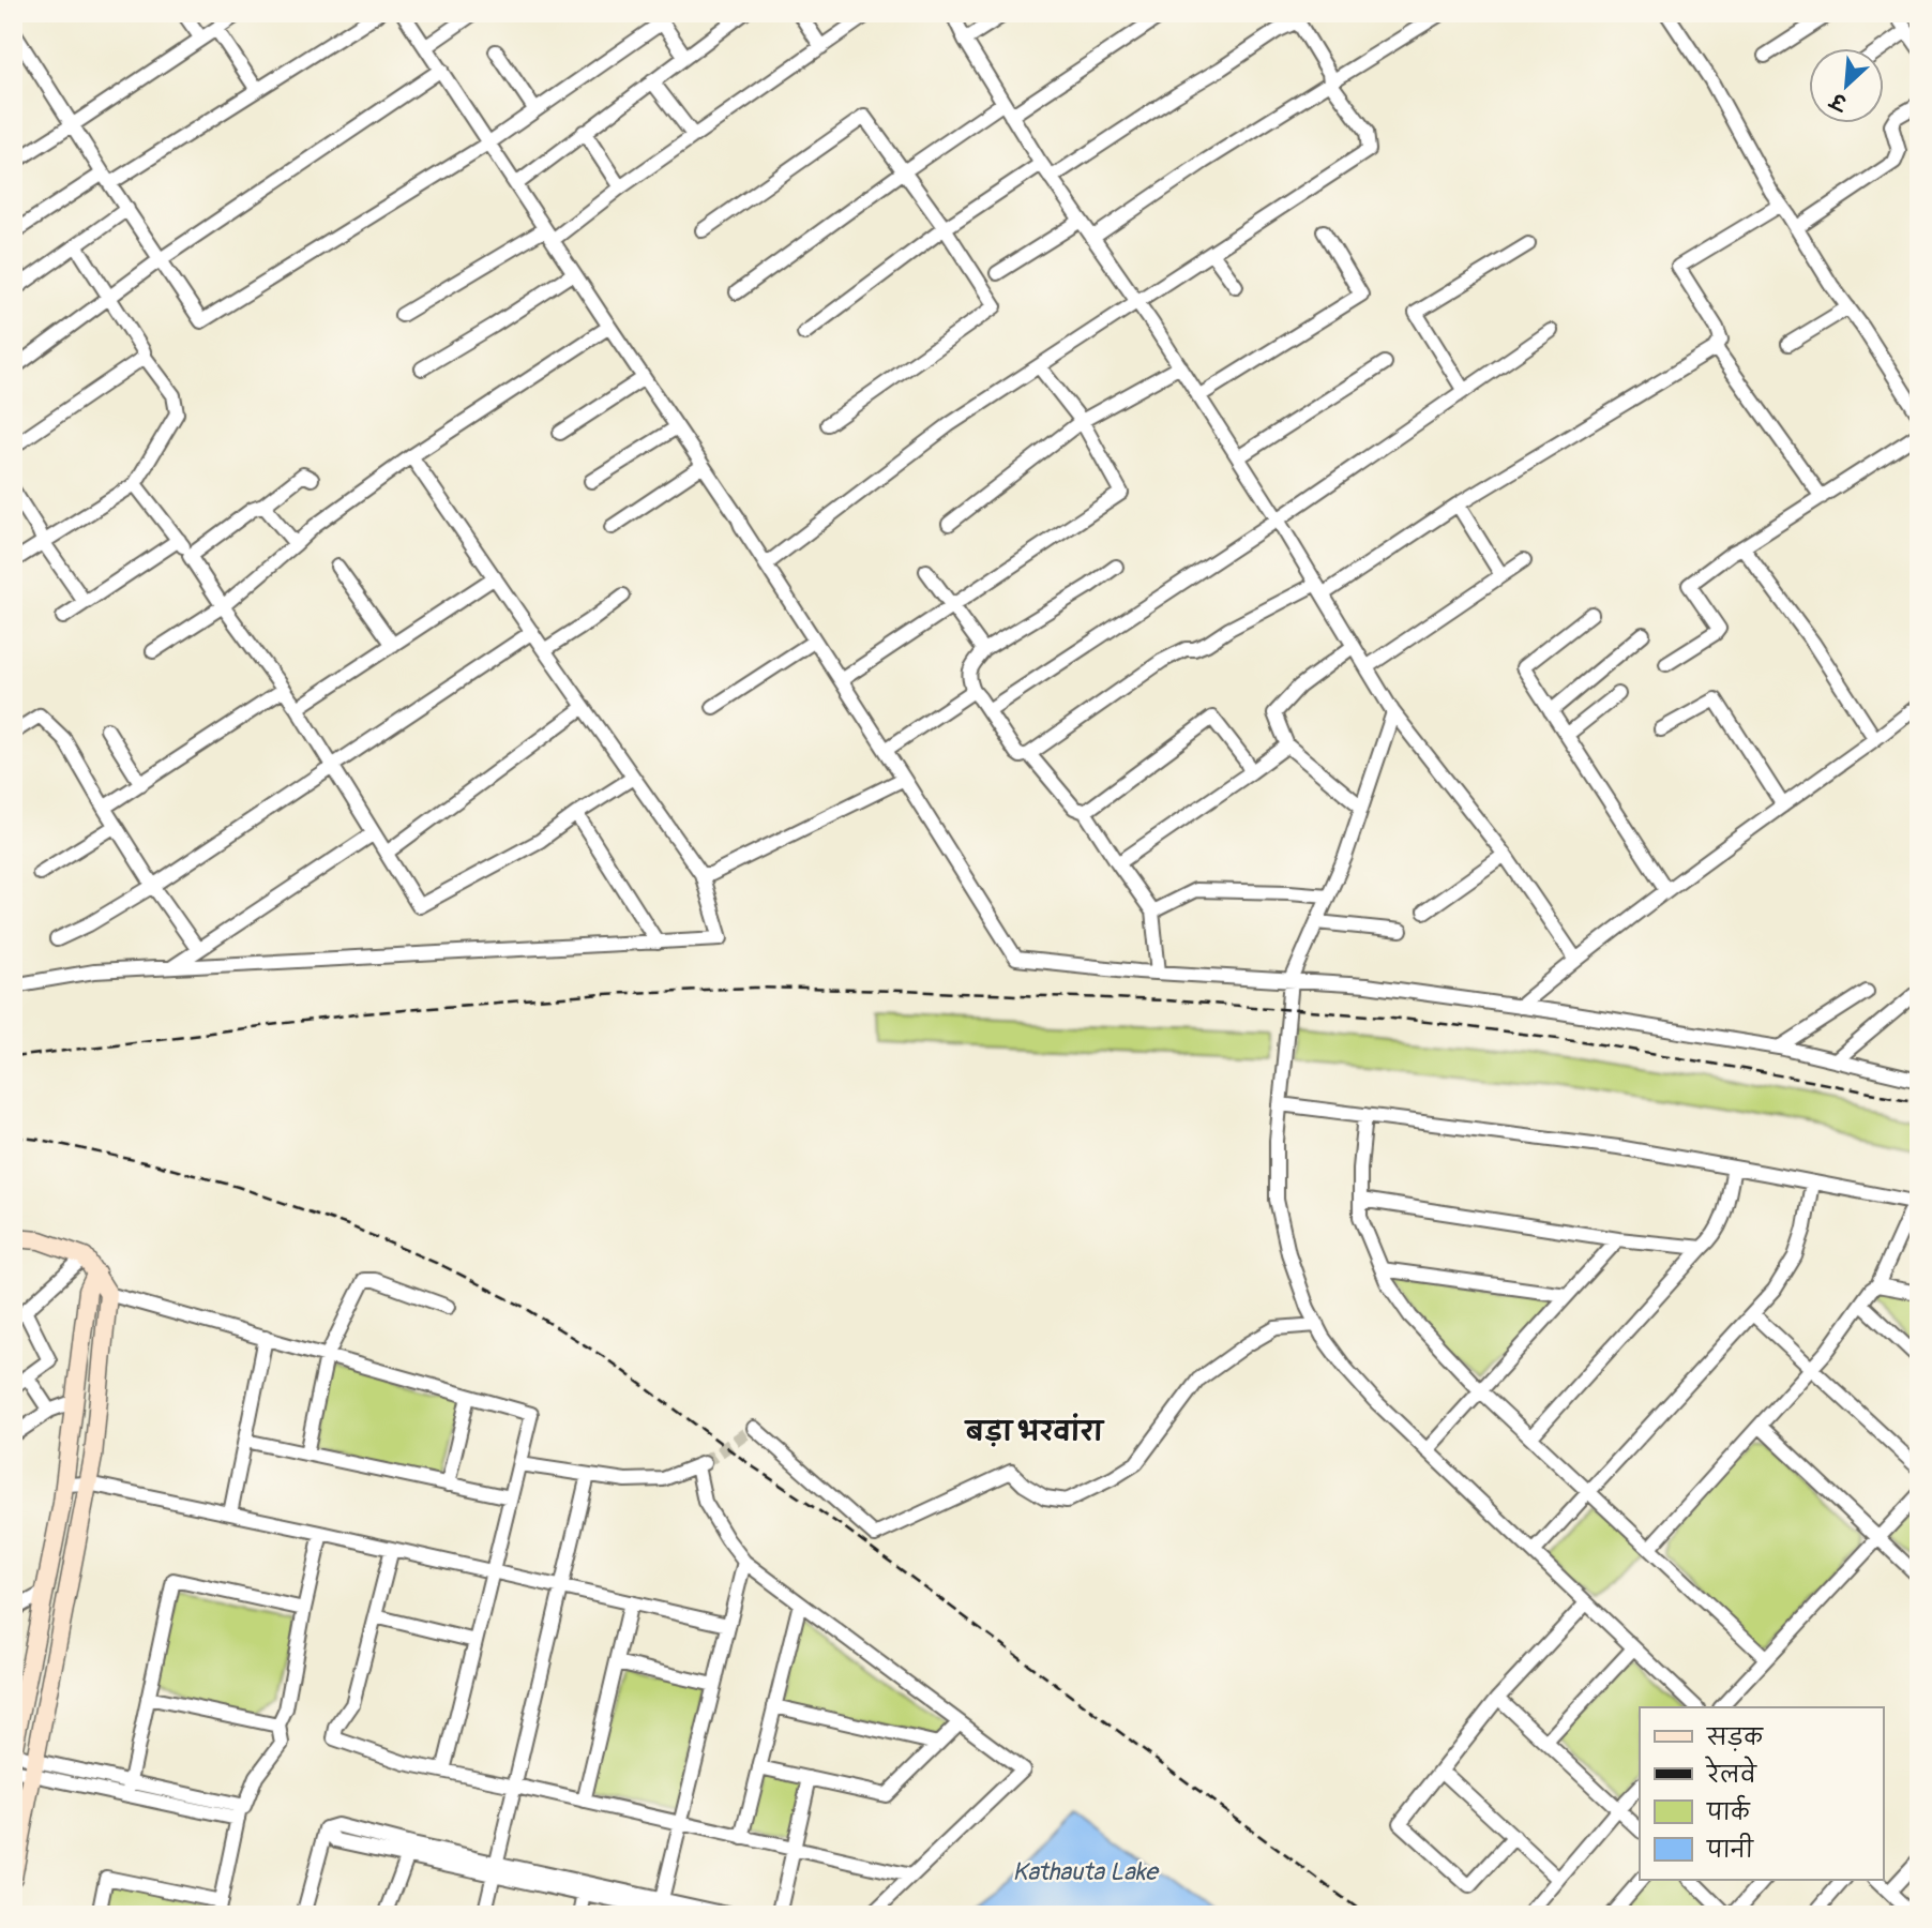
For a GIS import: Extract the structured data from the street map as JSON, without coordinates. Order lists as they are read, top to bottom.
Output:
{
  "districts": ["बड़ा भरवांरा"],
  "water": ["Kathauta Lake"],
  "legend": [
    "सड़क",
    "रेलवे",
    "पार्क",
    "पानी"
  ],
  "north": "bottom left"
}
